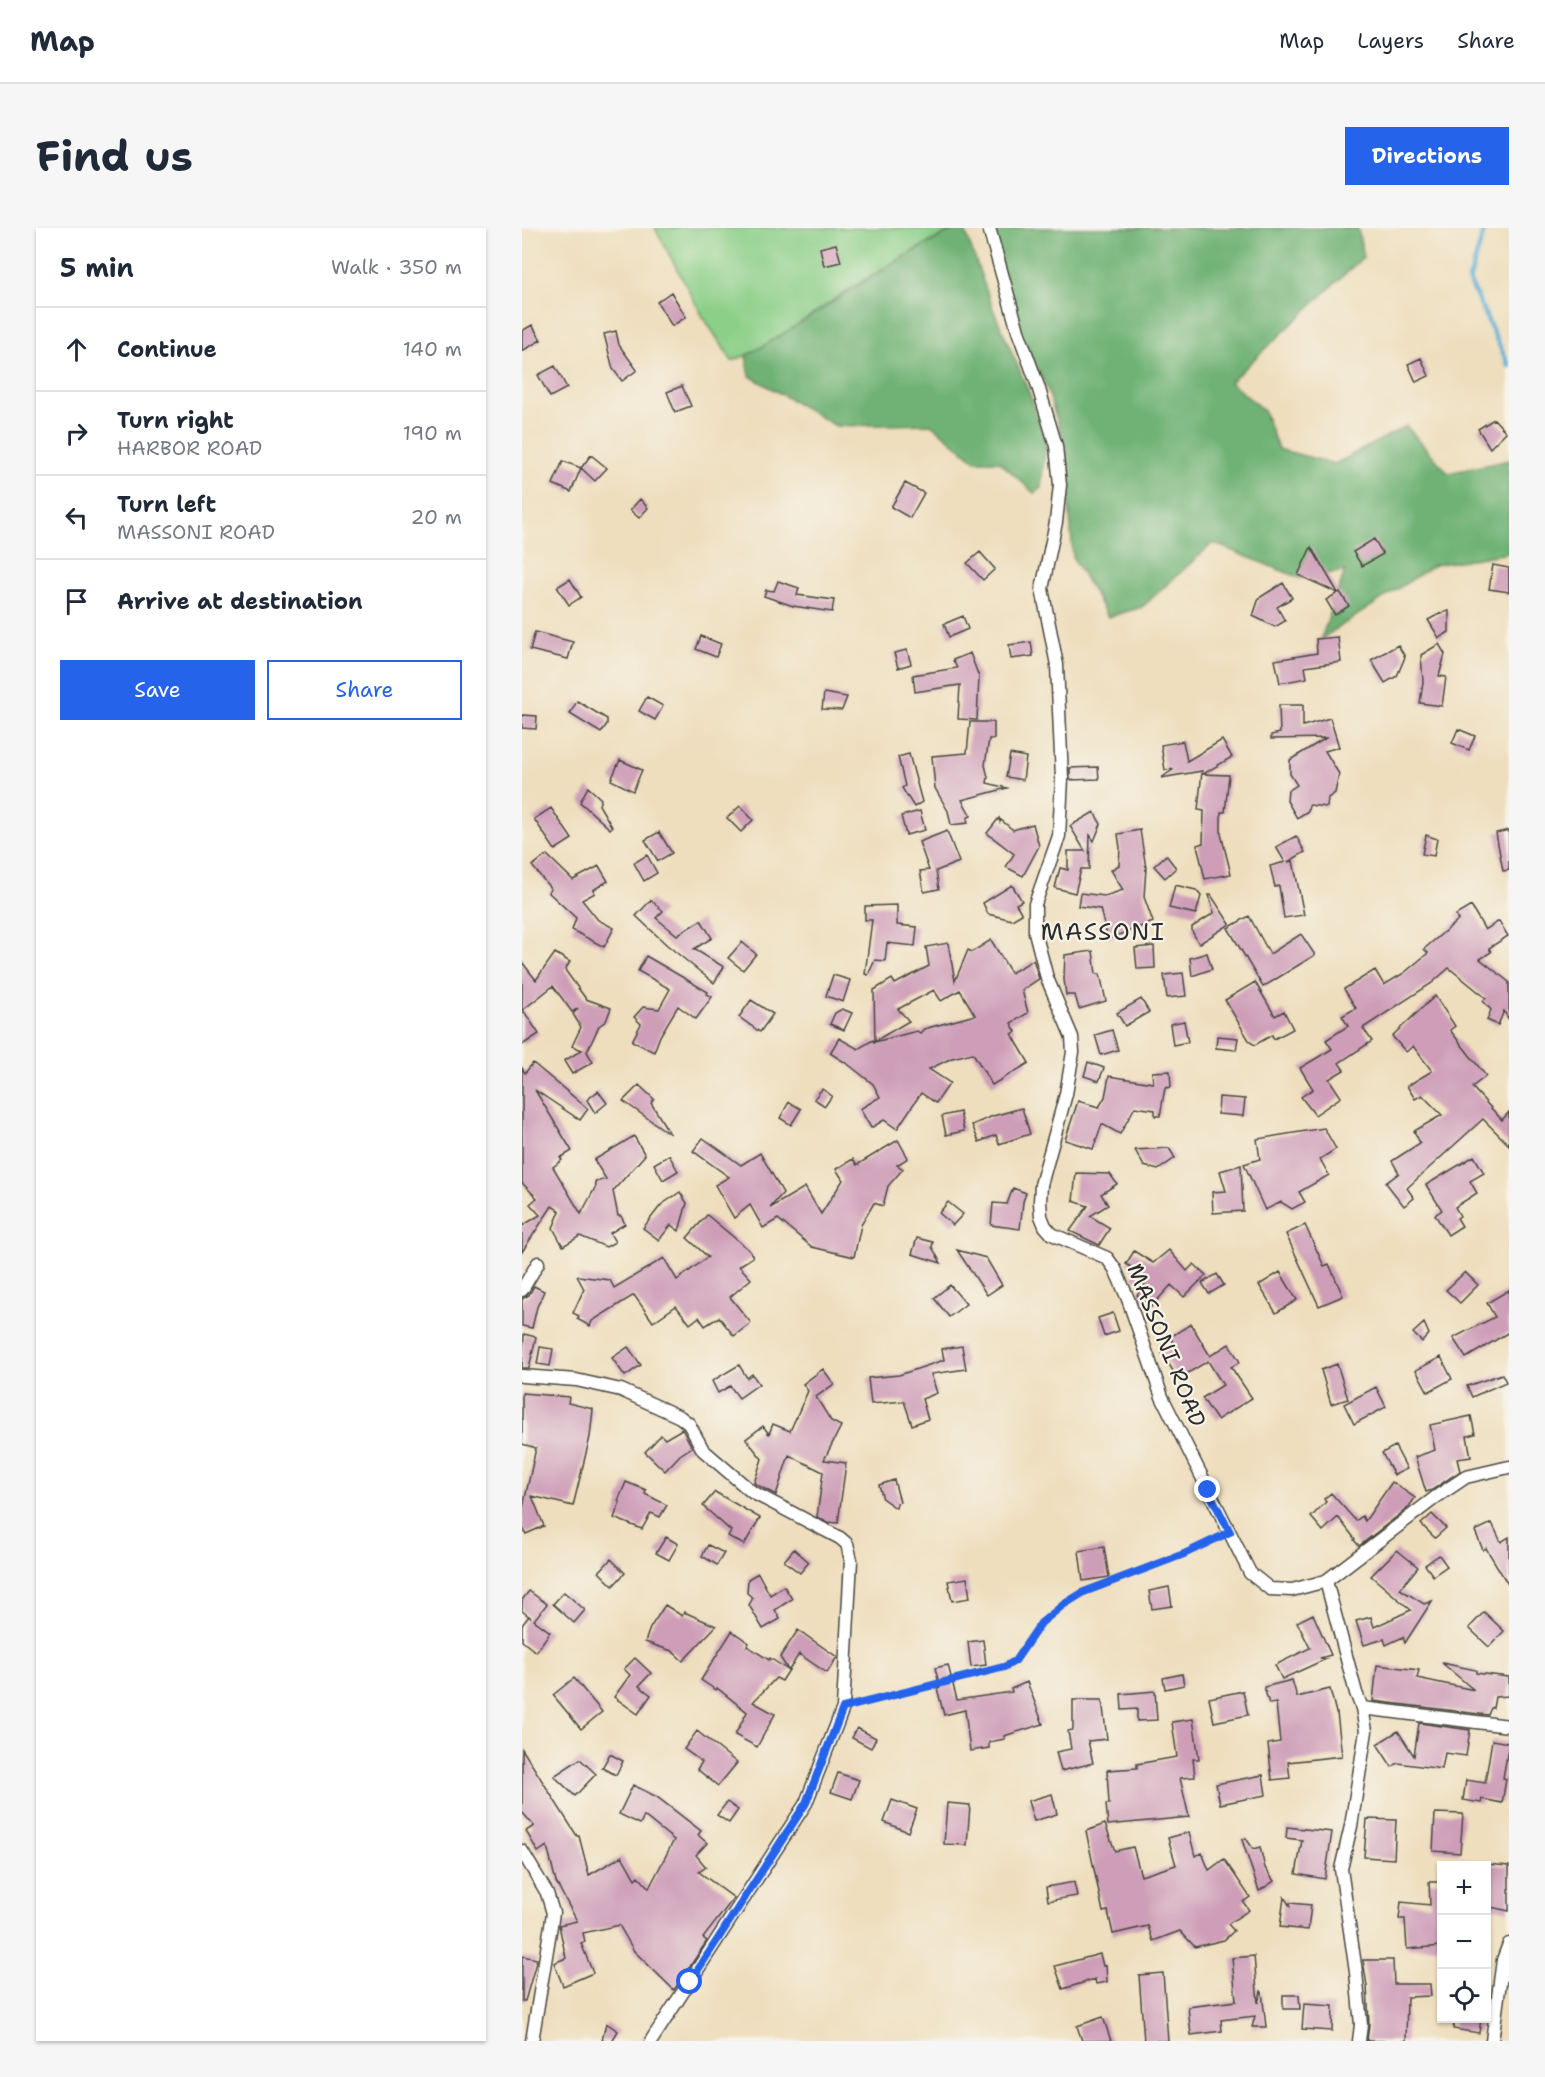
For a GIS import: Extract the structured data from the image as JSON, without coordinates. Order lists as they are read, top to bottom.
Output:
{
  "streets": {
    "street": ["MASSONI ROAD"]
  },
  "districts": ["MASSONI"],
  "page": {
    "header": "Map",
    "nav": ["Map", "Layers", "Share"],
    "buttons": [
      "Directions",
      ["Save", "Share"]
    ],
    "title": "Find us",
    "heading": ["5 min", "Walk · 350 m"],
    "list": [
      ["Continue", "140 m"],
      ["Turn right", "HARBOR ROAD", "190 m"],
      ["Turn left", "MASSONI ROAD", "20 m"],
      "Arrive at destination"
    ],
    "map_buttons": ["+", "−"]
  }
}
